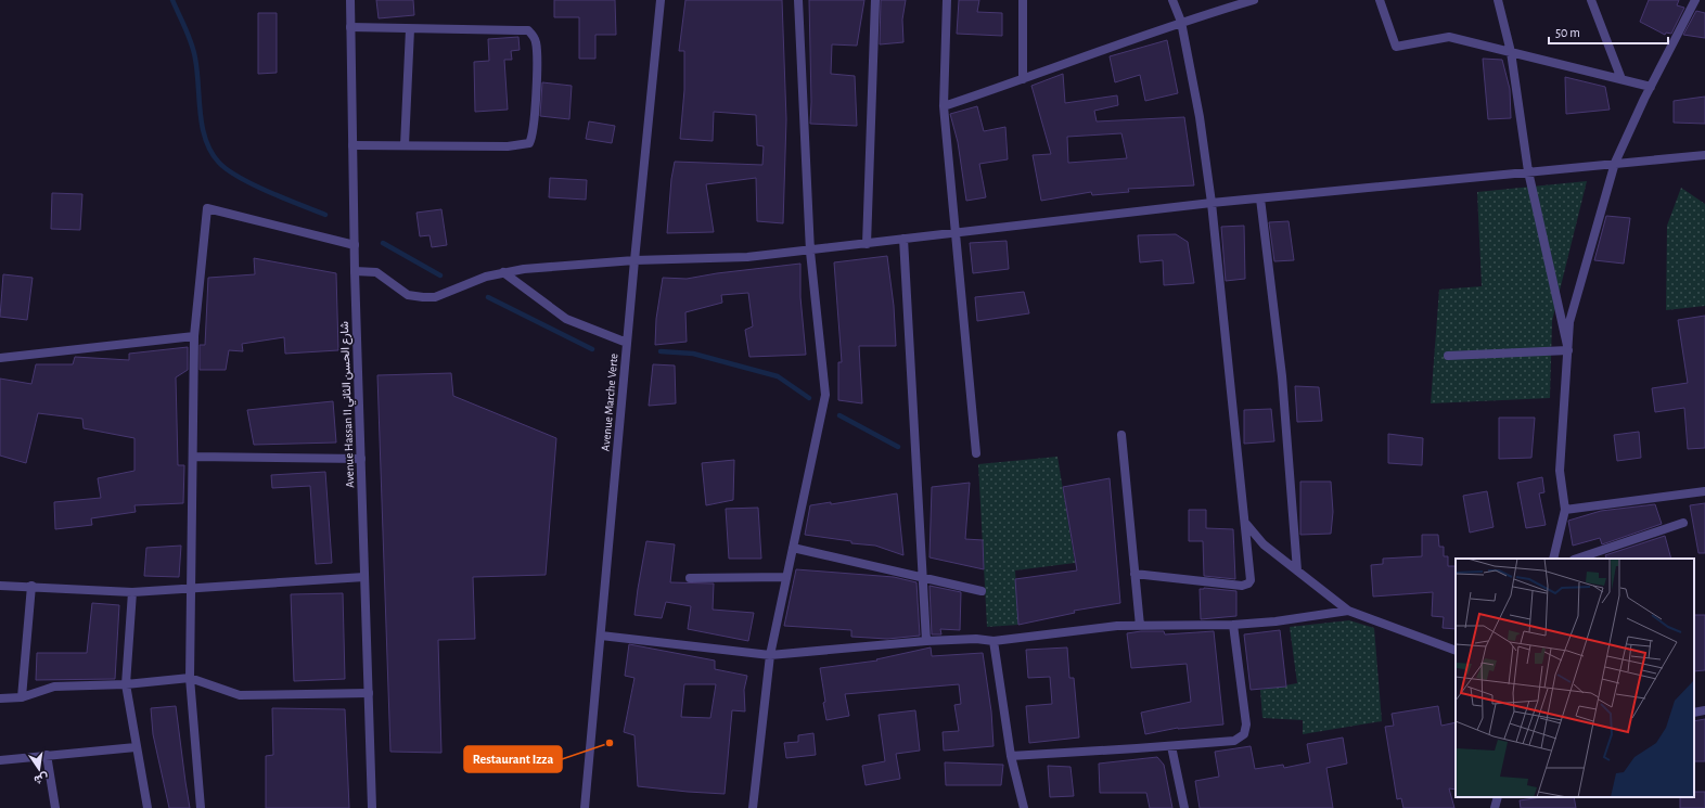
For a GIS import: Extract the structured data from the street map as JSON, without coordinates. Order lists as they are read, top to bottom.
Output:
{
  "streets": {
    "street": ["Avenue Marche Verte", "Avenue Hassan II شارع الحسن الثاني"]
  },
  "places": ["Restaurant Izza"],
  "scale_bar": "50 m",
  "north": "bottom"
}
